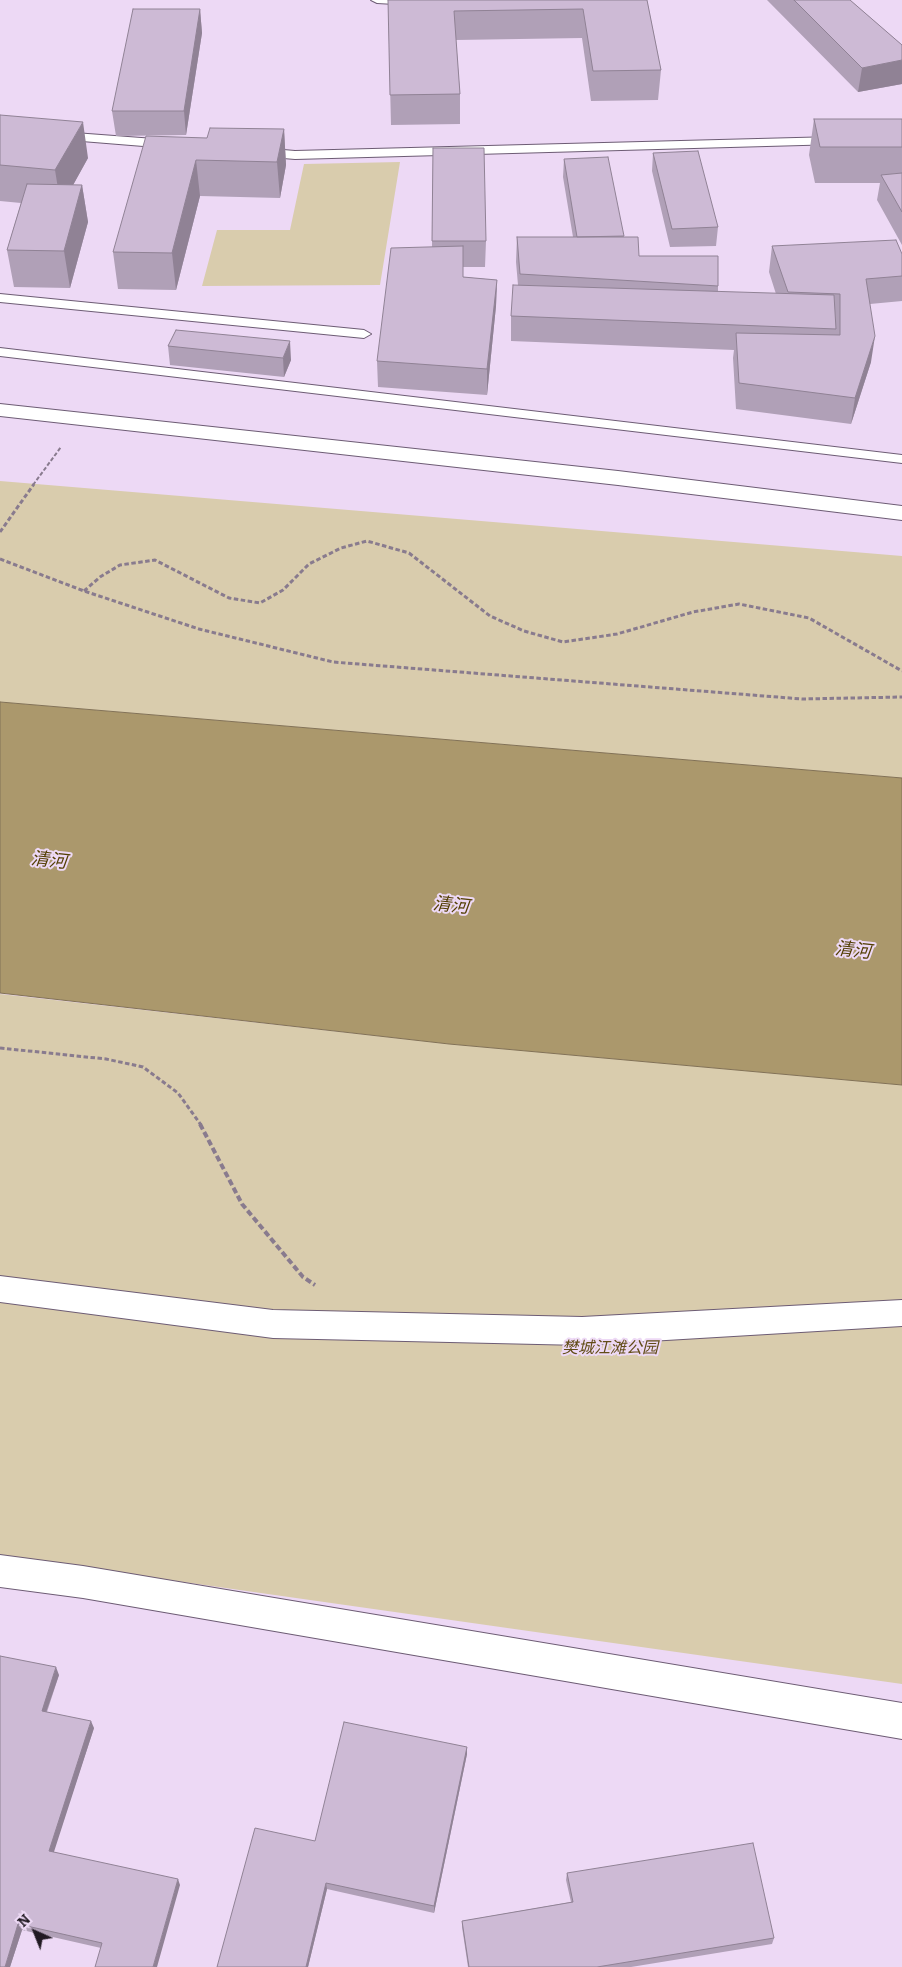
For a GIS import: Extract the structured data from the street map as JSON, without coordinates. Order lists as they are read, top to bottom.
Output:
{
  "water": ["清河"],
  "parks": ["樊城江滩公园"],
  "north": "top left"
}
